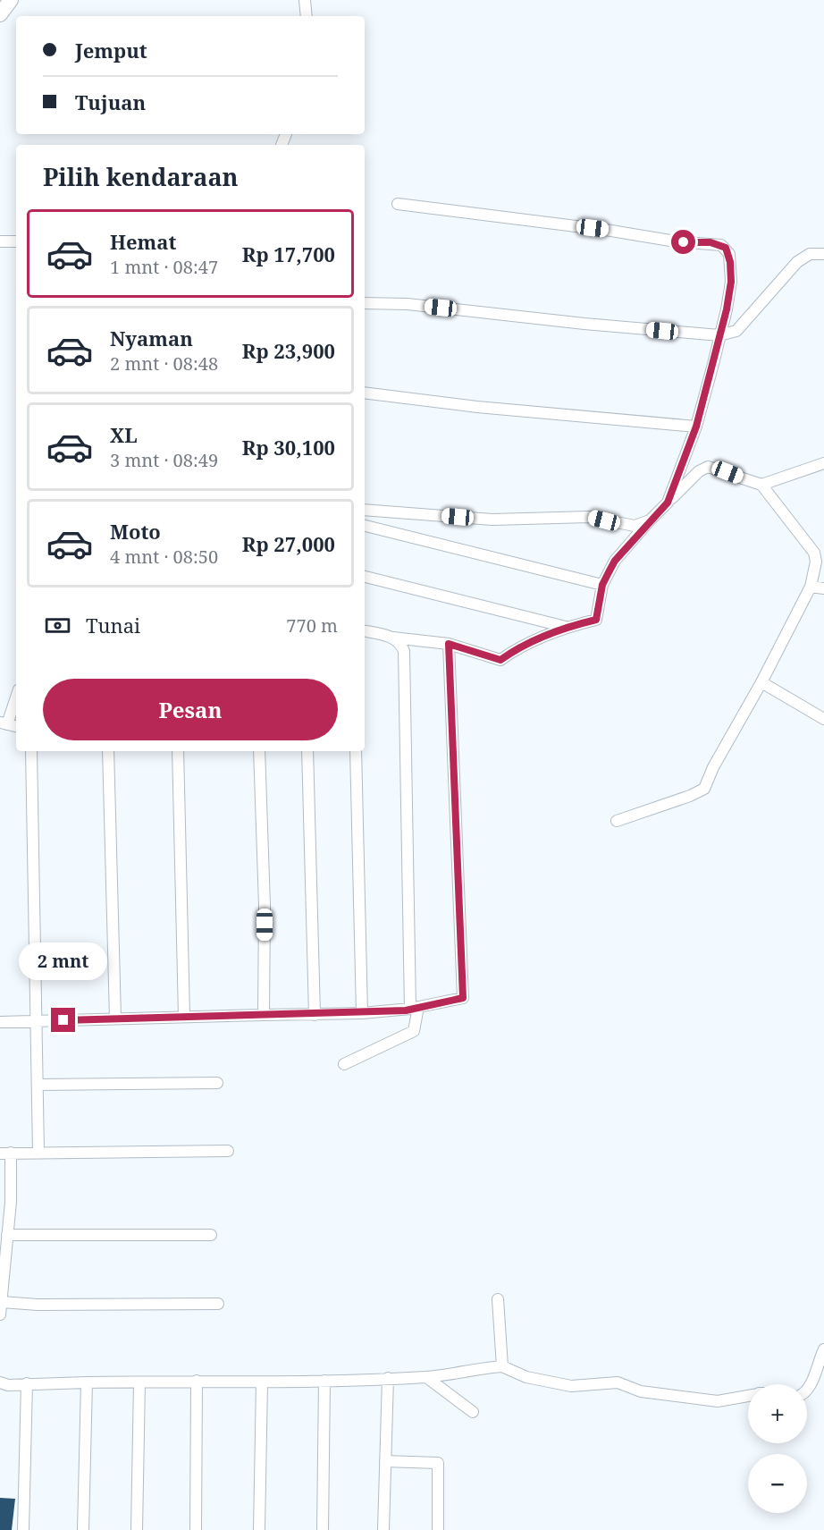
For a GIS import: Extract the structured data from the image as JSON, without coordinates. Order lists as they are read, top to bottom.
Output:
{
  "page": {
    "banner": ["Jemput", "Tujuan"],
    "heading": "Pilih kendaraan",
    "list": [
      {
        "name": "Hemat",
        "note": "1 mnt · 08:47",
        "value": "Rp 17,700"
      },
      {
        "name": "Nyaman",
        "note": "2 mnt · 08:48",
        "value": "Rp 23,900"
      },
      {
        "name": "XL",
        "note": "3 mnt · 08:49",
        "value": "Rp 30,100"
      },
      {
        "name": "Moto",
        "note": "4 mnt · 08:50",
        "value": "Rp 27,000"
      }
    ],
    "pay": ["Tunai", "770 m"],
    "buttons": "Pesan",
    "bubble": "2 mnt",
    "map_buttons": ["+", "−"]
  }
}
